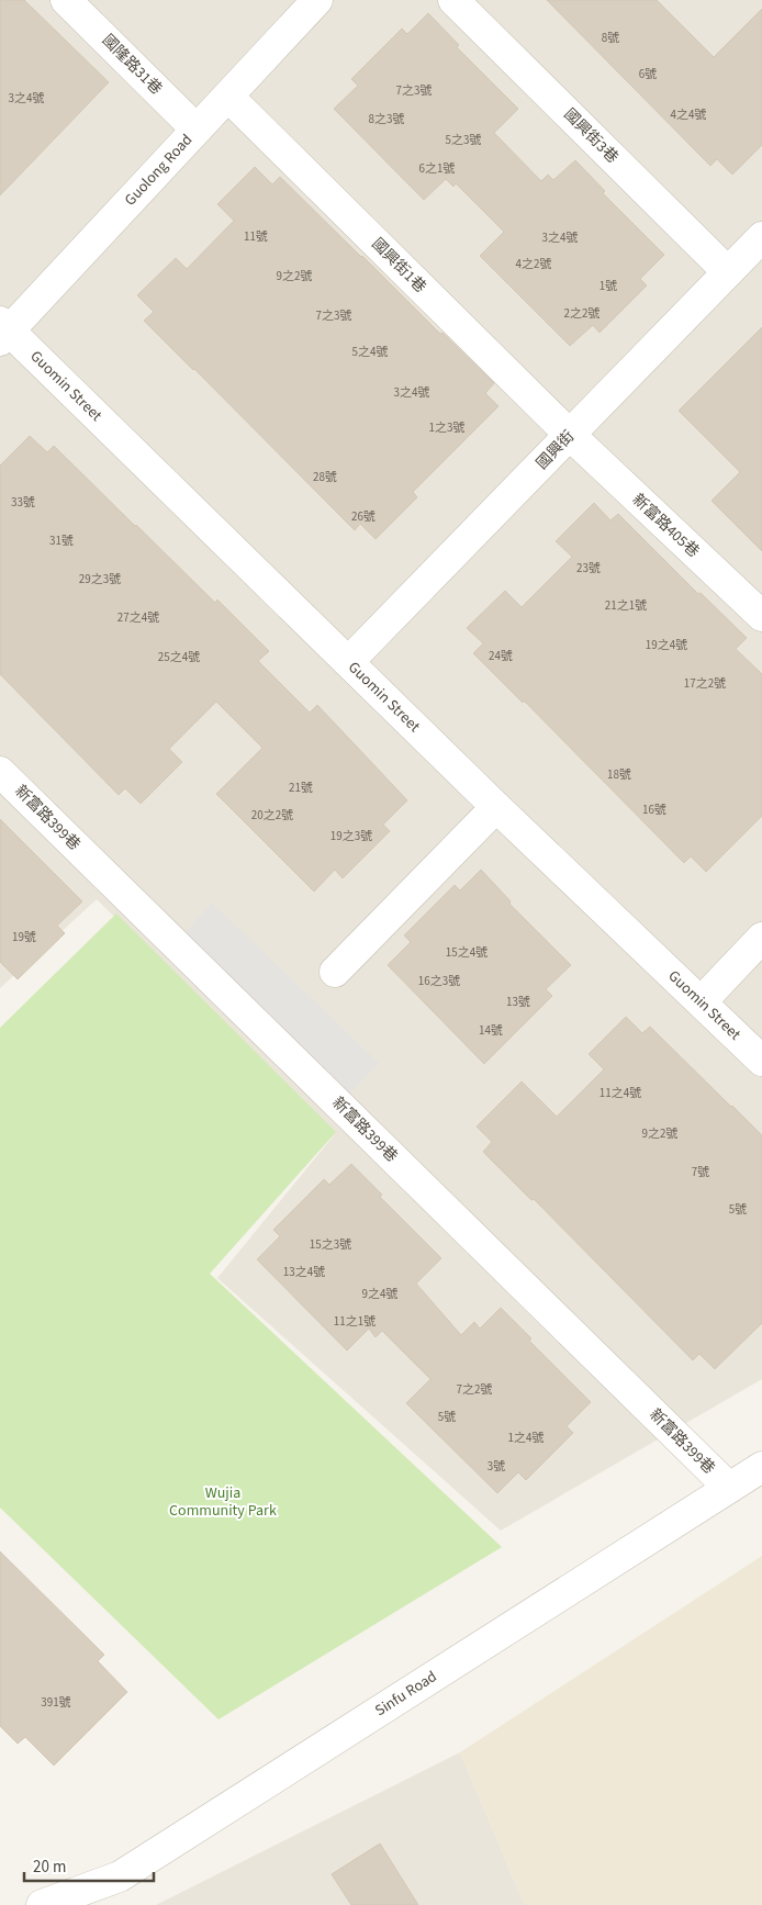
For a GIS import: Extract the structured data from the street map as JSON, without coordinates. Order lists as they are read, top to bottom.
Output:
{
  "streets": {
    "street": [
      "國隆路31巷",
      "國興街3巷",
      "Guolong Road",
      "國興街1巷",
      "Guomin Street",
      "國興街",
      "新富路405巷",
      "新富路399巷",
      "Sinfu Road"
    ]
  },
  "crossings": [
    ["國隆路31巷", "Guolong Road"],
    ["國興街3巷", "國興街"],
    ["Guolong Road", "國興街1巷"],
    ["Guolong Road", "Guomin Street"],
    ["國興街1巷", "國興街"],
    ["國興街1巷", "新富路405巷"],
    ["Guomin Street", "國興街"],
    ["國興街", "新富路405巷"],
    ["新富路399巷", "Sinfu Road"]
  ],
  "parks": ["Wujia Community Park"],
  "house_numbers": [
    "8號",
    "6號",
    "7之3號",
    "3之4號",
    "4之4號",
    "8之3號",
    "5之3號",
    "6之1號",
    "11號",
    "3之4號",
    "4之2號",
    "9之2號",
    "1號",
    "2之2號",
    "7之3號",
    "5之4號",
    "3之4號",
    "1之3號",
    "28號",
    "33號",
    "26號",
    "31號",
    "23號",
    "29之3號",
    "21之1號",
    "27之4號",
    "19之4號",
    "24號",
    "25之4號",
    "17之2號",
    "18號",
    "21號",
    "16號",
    "20之2號",
    "19之3號",
    "19號",
    "15之4號",
    "16之3號",
    "13號",
    "14號",
    "11之4號",
    "9之2號",
    "7號",
    "5號",
    "15之3號",
    "13之4號",
    "9之4號",
    "11之1號",
    "7之2號",
    "5號",
    "1之4號",
    "3號",
    "391號"
  ],
  "scale_bar": "20 m"
}
